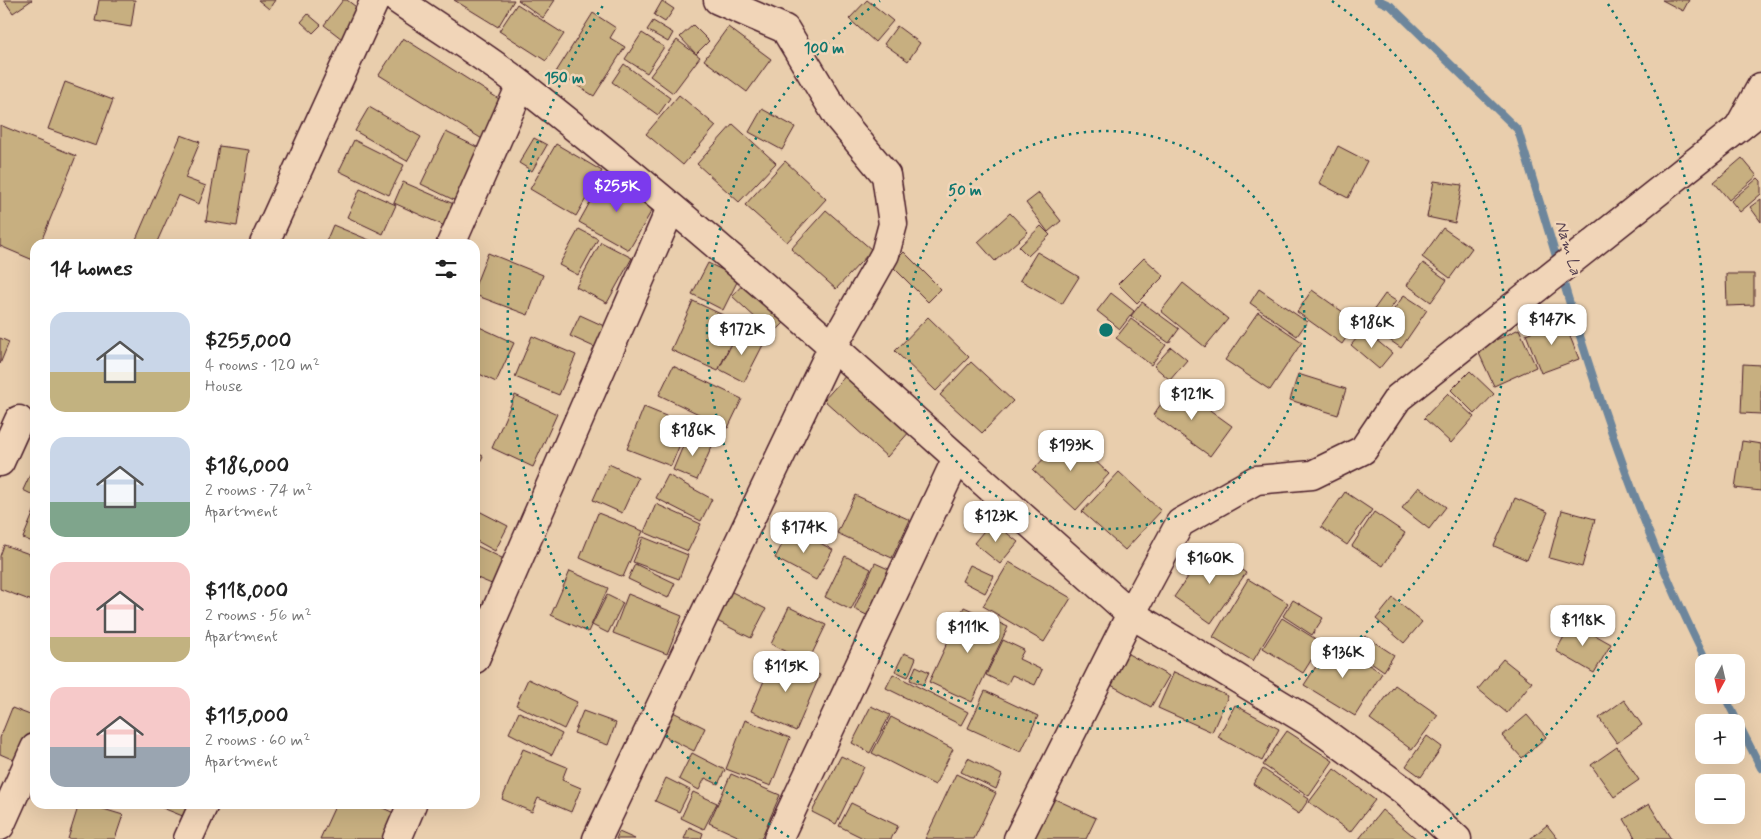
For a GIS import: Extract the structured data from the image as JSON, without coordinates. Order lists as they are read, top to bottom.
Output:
{
  "water": ["Nam La"],
  "north": "bottom",
  "page": {
    "price": [
      "$255K",
      "$147K",
      "$186K",
      "$172K",
      "$121K",
      "$186K",
      "$193K",
      "$123K",
      "$174K",
      "$160K",
      "$118K",
      "$111K",
      "$136K",
      "$115K"
    ],
    "heading": "14 homes",
    "list": [
      {
        "name": "$255,000",
        "note": "4 rooms · 120 m² · House"
      },
      {
        "name": "$186,000",
        "note": "2 rooms · 74 m² · Apartment"
      },
      {
        "name": "$118,000",
        "note": "2 rooms · 56 m² · Apartment"
      },
      {
        "name": "$115,000",
        "note": "2 rooms · 60 m² · Apartment"
      }
    ],
    "map_buttons": ["+", "−"]
  },
  "rings": ["100 m", "150 m", "50 m"]
}
